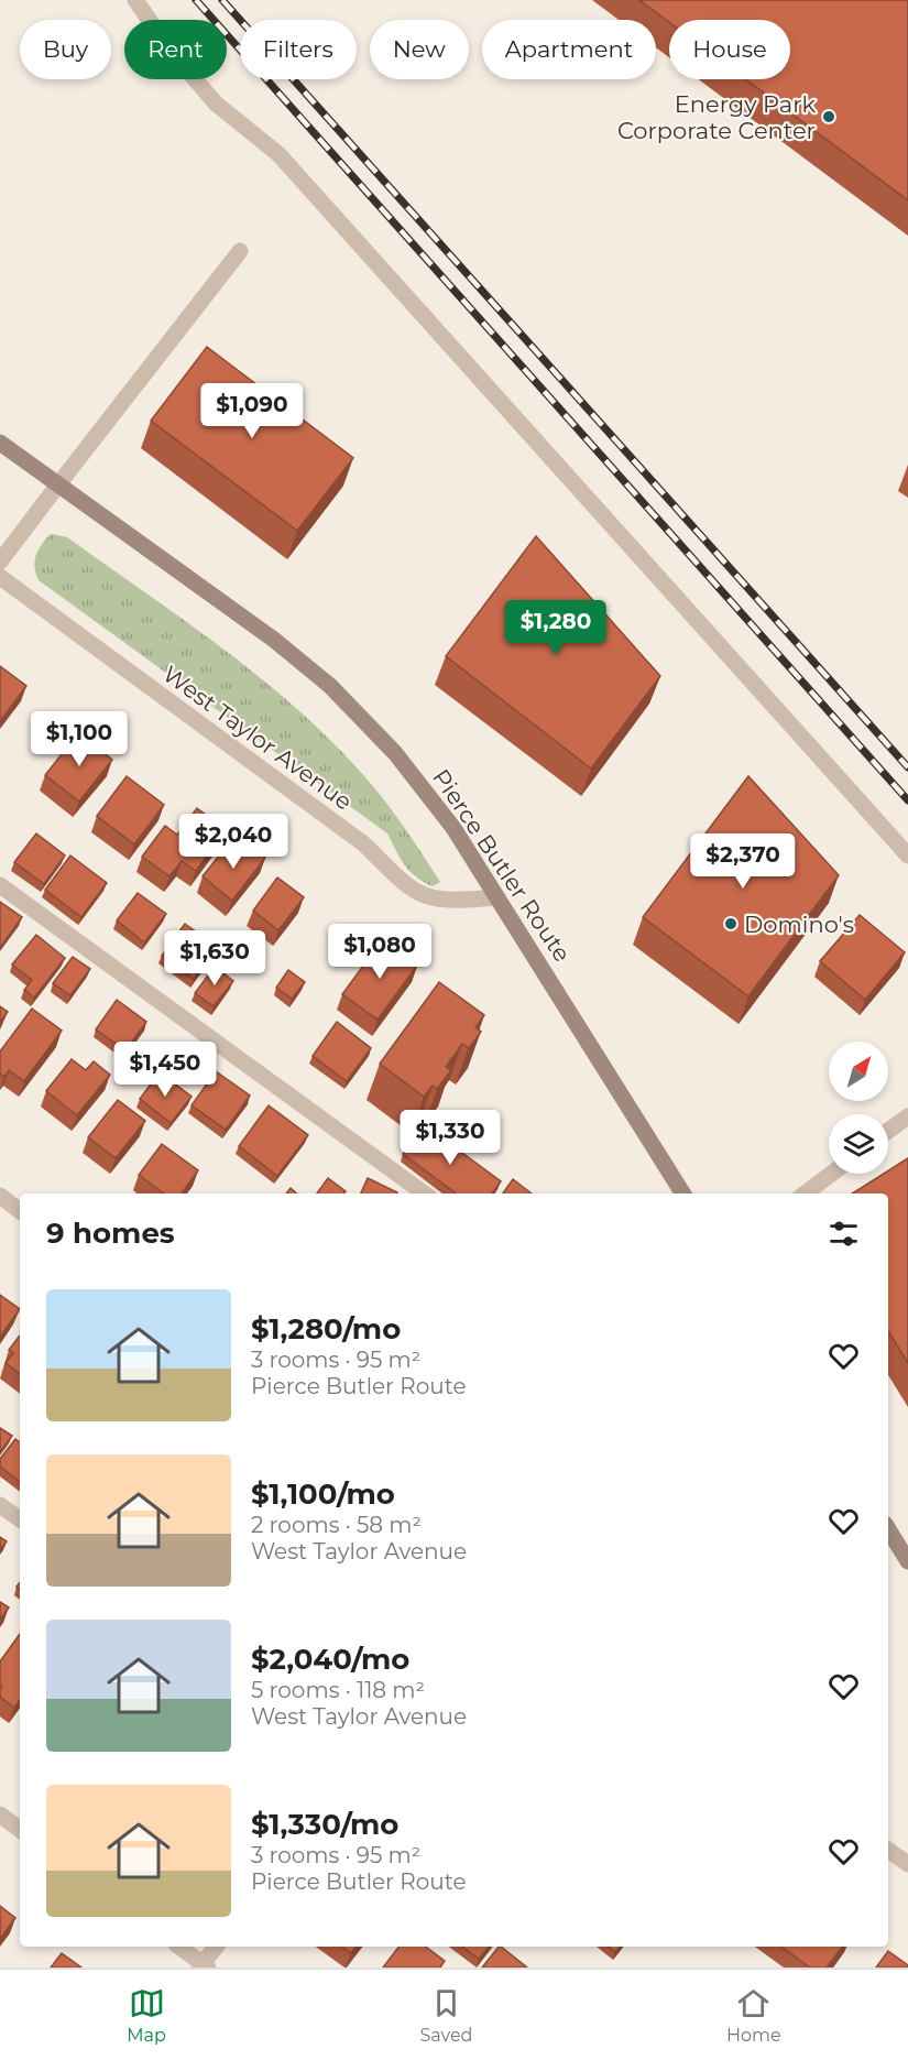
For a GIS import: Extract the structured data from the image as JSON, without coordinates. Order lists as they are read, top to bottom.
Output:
{
  "streets": {
    "main road": ["Pierce Butler Route"],
    "street": ["West Taylor Avenue"]
  },
  "crossings": [
    ["West Taylor Avenue", "Pierce Butler Route"]
  ],
  "places": ["Energy Park Corporate Center", "Domino's"],
  "north": "top right",
  "page": {
    "chip": [
      "Buy",
      "Rent",
      "Filters",
      "New",
      "Apartment",
      "House"
    ],
    "price": [
      "$1,090",
      "$1,280",
      "$1,100",
      "$2,040",
      "$2,370",
      "$1,080",
      "$1,630",
      "$1,450",
      "$1,330"
    ],
    "heading": "9 homes",
    "list": [
      {
        "name": "$1,280/mo",
        "note": "3 rooms · 95 m² · Pierce Butler Route"
      },
      {
        "name": "$1,100/mo",
        "note": "2 rooms · 58 m² · West Taylor Avenue"
      },
      {
        "name": "$2,040/mo",
        "note": "5 rooms · 118 m² · West Taylor Avenue"
      },
      {
        "name": "$1,330/mo",
        "note": "3 rooms · 95 m² · Pierce Butler Route"
      }
    ],
    "tabs": ["Map", "Saved", "Home"]
  }
}
